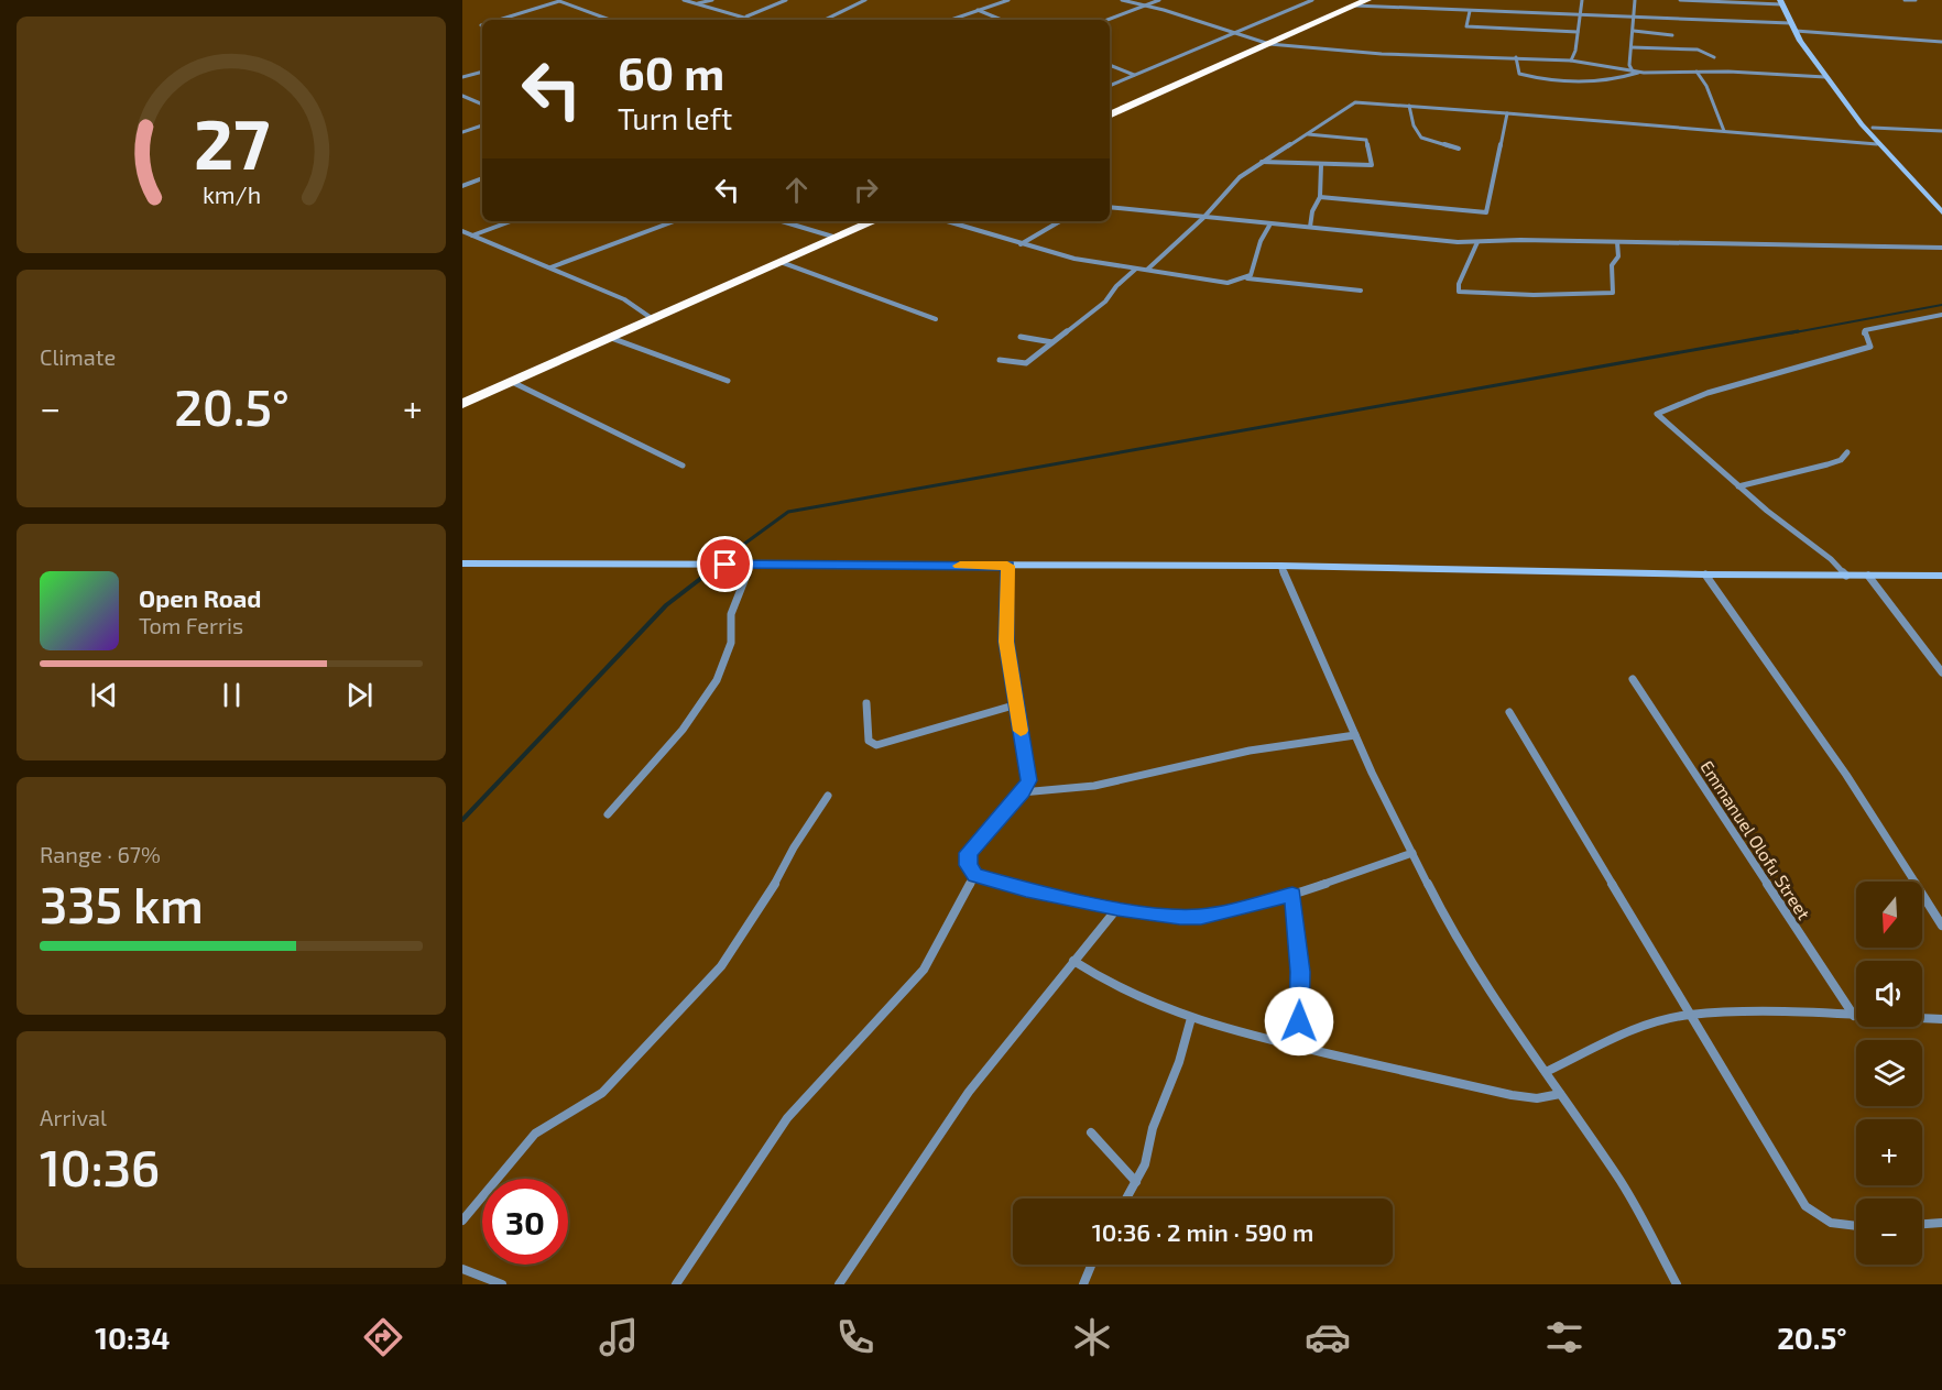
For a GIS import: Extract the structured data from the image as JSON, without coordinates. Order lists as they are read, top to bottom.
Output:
{
  "streets": {
    "street": ["Emmanuel Olofu Street"]
  },
  "north": "bottom",
  "page": {
    "turn": ["60 m", "Turn left"],
    "tile": [
      "Climate",
      ["Range · 67%", "335 km"],
      ["Arrival", "10:36"]
    ],
    "heat": ["−", "20.5°", "+"],
    "song": ["Open Road", "Tom Ferris"],
    "map_buttons": ["+", "−"],
    "limit": "30",
    "trip": "10:36 · 2 min · 590 m",
    "tabs": ["10:34", "20.5°"],
    "gauge": ["27", "km/h"]
  }
}
